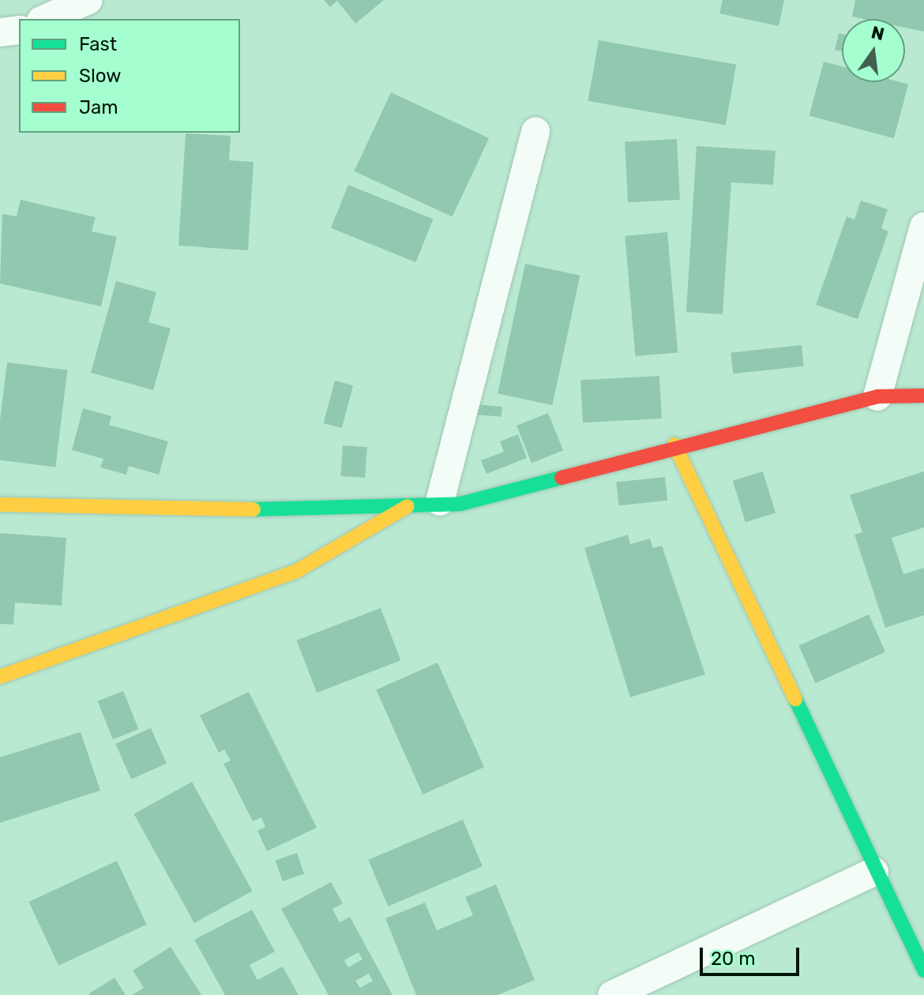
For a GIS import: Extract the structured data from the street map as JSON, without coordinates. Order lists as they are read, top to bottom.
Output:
{
  "legend": ["Fast", "Slow", "Jam"],
  "scale_bar": "20 m",
  "north": "top"
}
